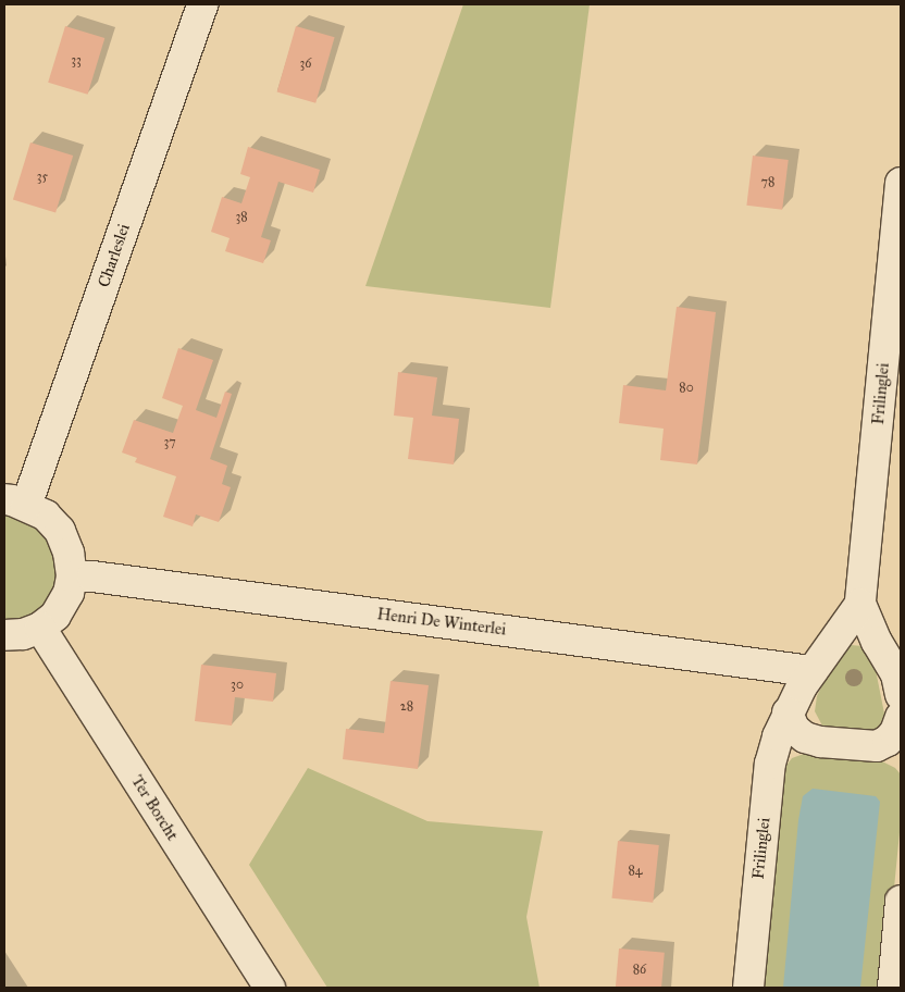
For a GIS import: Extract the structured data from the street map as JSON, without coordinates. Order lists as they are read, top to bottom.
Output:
{
  "streets": {
    "street": [
      "Charleslei",
      "Frilinglei",
      "Henri De Winterlei",
      "Ter Borcht"
    ]
  },
  "crossings": [
    ["Frilinglei", "Henri De Winterlei"]
  ],
  "house_numbers": [
    "33",
    "36",
    "35",
    "78",
    "38",
    "80",
    "37",
    "30",
    "28",
    "84",
    "86"
  ]
}
